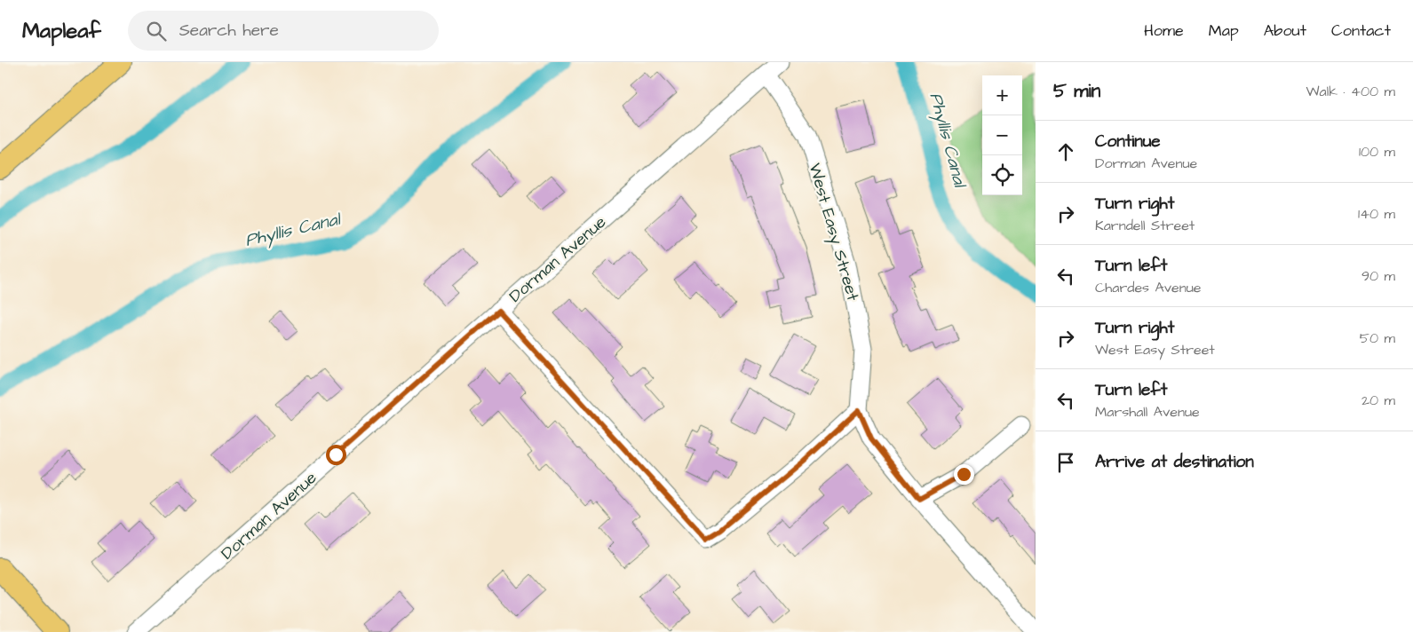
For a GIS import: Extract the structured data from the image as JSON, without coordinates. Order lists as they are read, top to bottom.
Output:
{
  "streets": {
    "street": ["West Easy Street", "Dorman Avenue"]
  },
  "crossings": [
    ["West Easy Street", "Dorman Avenue"]
  ],
  "water": ["Phyllis Canal"],
  "page": {
    "header": "Mapleaf",
    "search": "Search here",
    "nav": [
      "Home",
      "Map",
      "About",
      "Contact"
    ],
    "heading": ["5 min", "Walk · 400 m"],
    "map_buttons": ["+", "−"],
    "list": [
      ["Continue", "Dorman Avenue", "100 m"],
      ["Turn right", "Karndell Street", "140 m"],
      ["Turn left", "Chardes Avenue", "90 m"],
      ["Turn right", "West Easy Street", "50 m"],
      ["Turn left", "Marshall Avenue", "20 m"],
      "Arrive at destination"
    ]
  }
}
